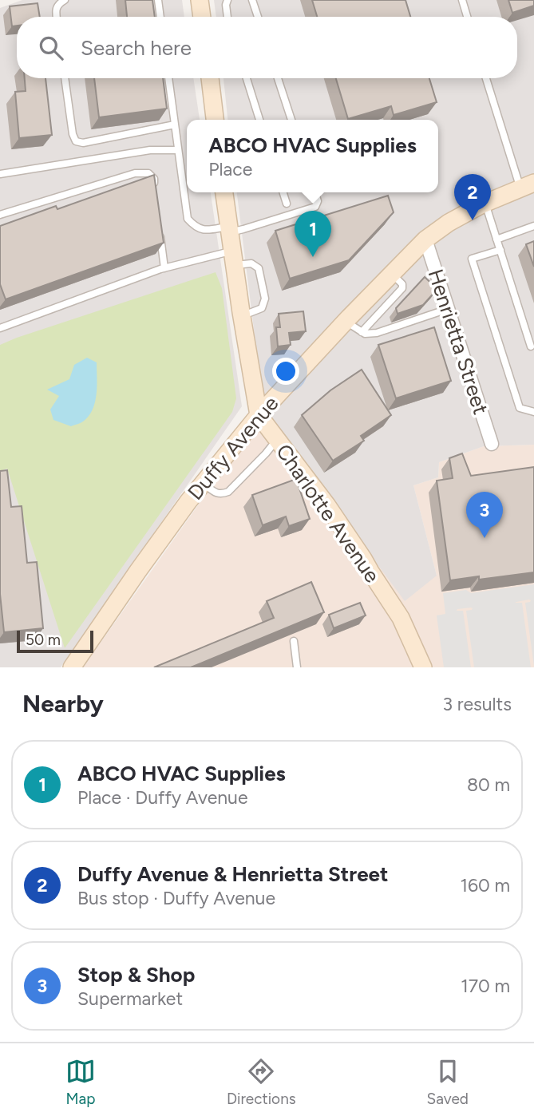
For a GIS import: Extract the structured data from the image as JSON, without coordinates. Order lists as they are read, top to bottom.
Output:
{
  "streets": {
    "street": ["Henrietta Street", "Duffy Avenue", "Charlotte Avenue"]
  },
  "crossings": [
    ["Henrietta Street", "Duffy Avenue"],
    ["Duffy Avenue", "Charlotte Avenue"]
  ],
  "scale_bar": "50 m",
  "page": {
    "search": "Search here",
    "popup": ["ABCO HVAC Supplies", "Place"],
    "pins": ["2", "1", "3"],
    "scale": "50 m",
    "heading": ["Nearby", "3 results"],
    "list": [
      {
        "mark": "1",
        "name": "ABCO HVAC Supplies",
        "note": "Place · Duffy Avenue",
        "value": "80 m"
      },
      {
        "mark": "2",
        "name": "Duffy Avenue & Henrietta Street",
        "note": "Bus stop · Duffy Avenue",
        "value": "160 m"
      },
      {
        "mark": "3",
        "name": "Stop & Shop",
        "note": "Supermarket",
        "value": "170 m"
      }
    ],
    "nav": ["Map", "Directions", "Saved"]
  }
}
